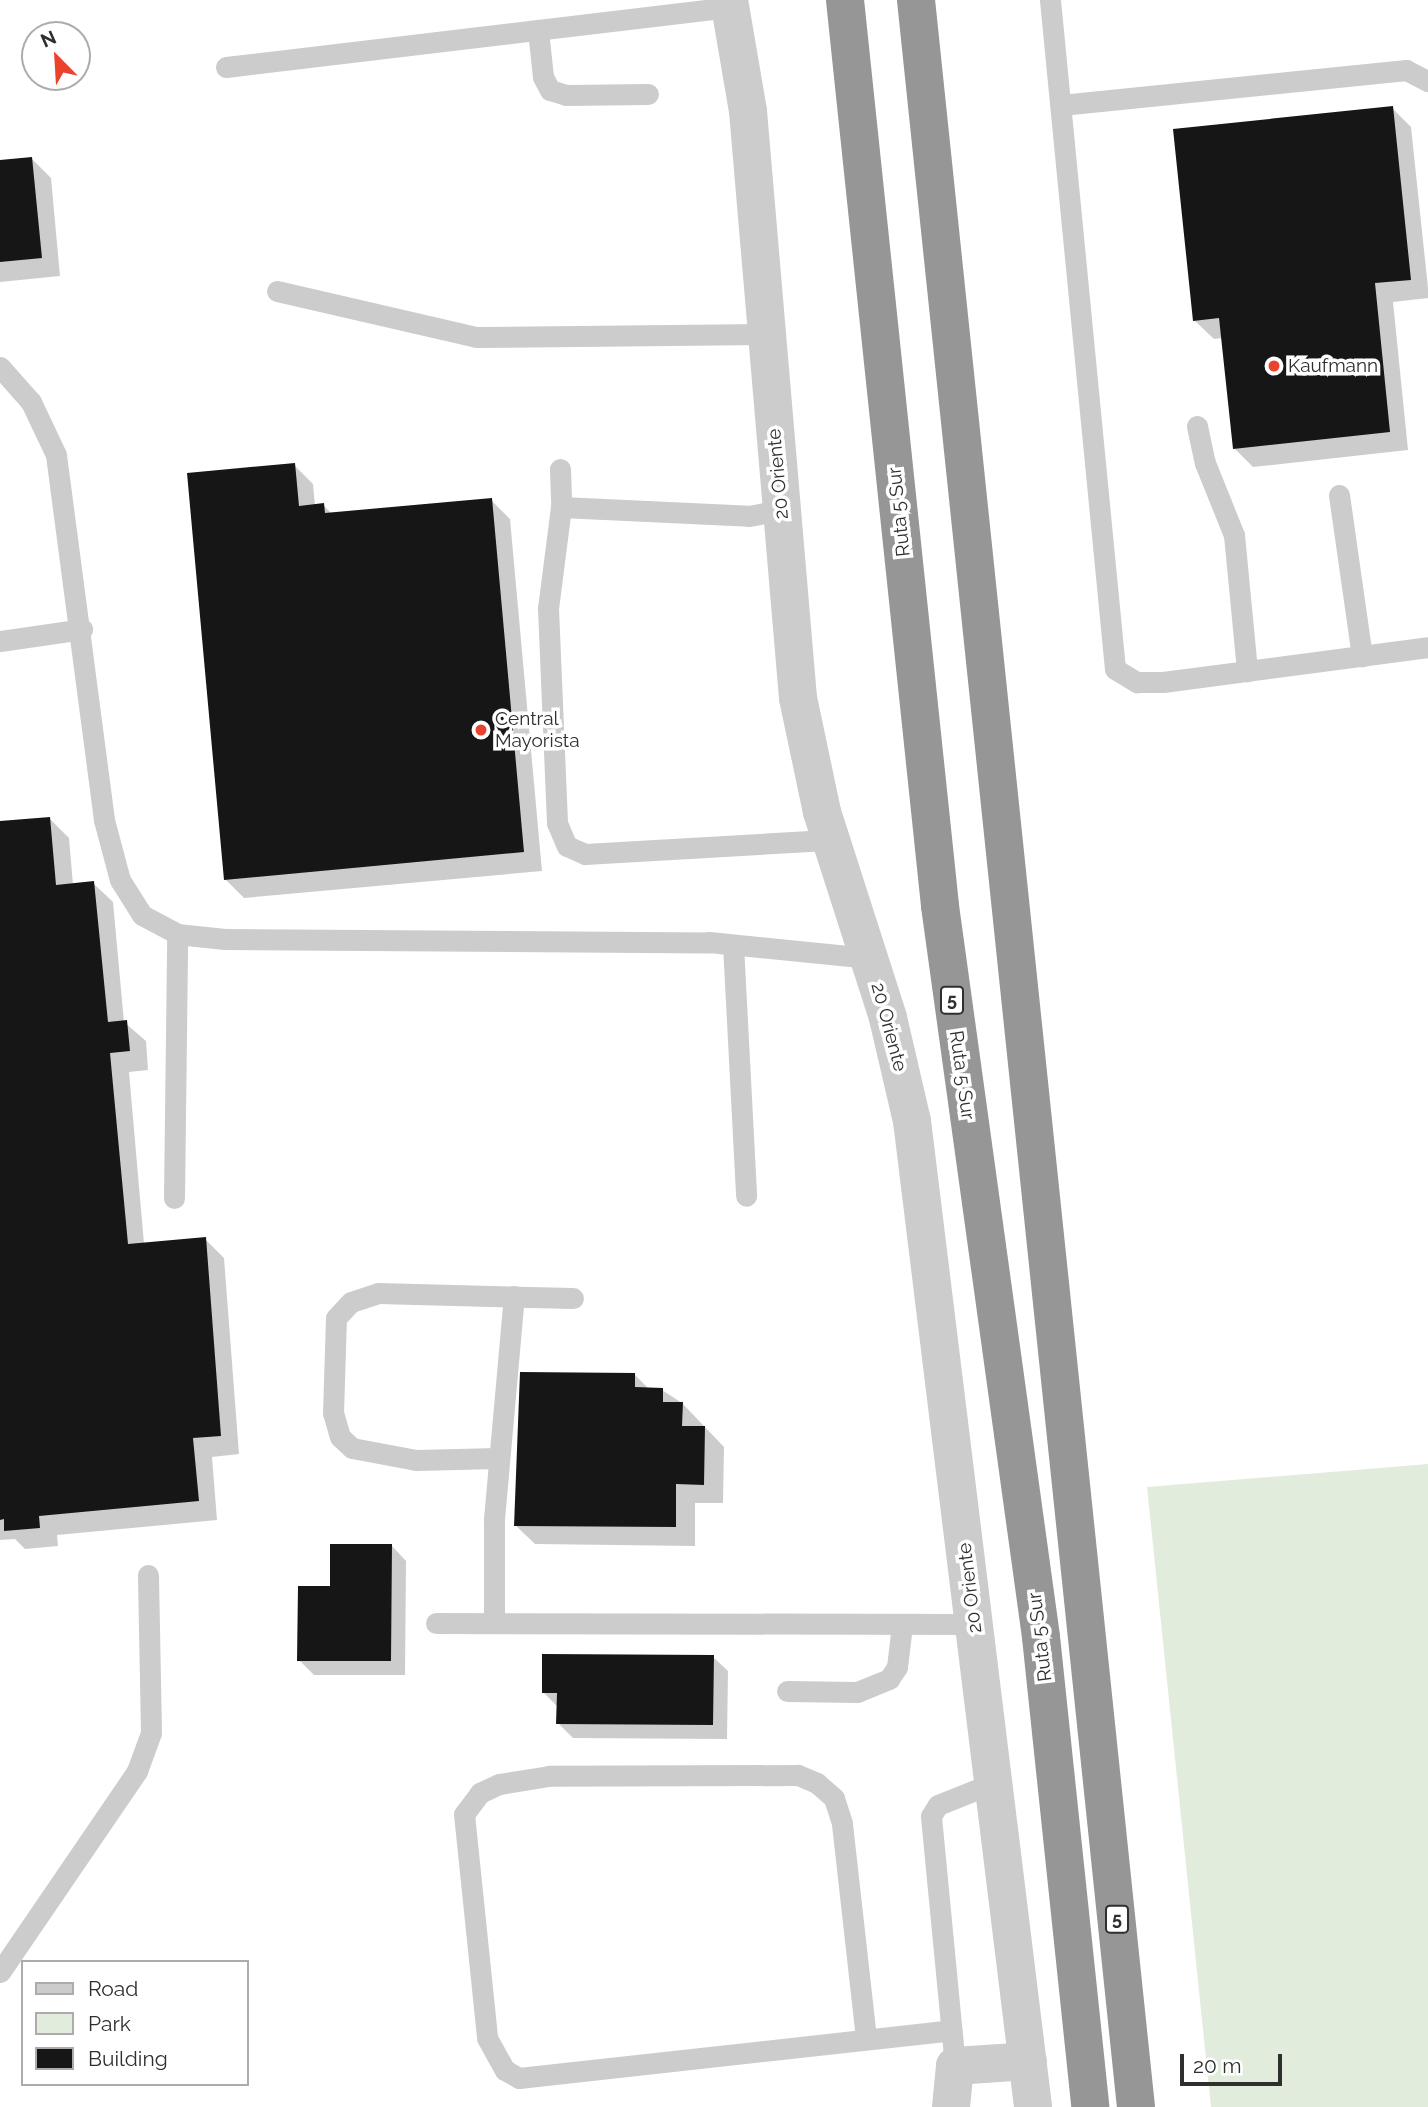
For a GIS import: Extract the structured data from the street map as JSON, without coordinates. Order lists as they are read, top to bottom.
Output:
{
  "streets": {
    "highway": ["Ruta 5 Sur", "5"],
    "street": ["20 Oriente"]
  },
  "places": ["Kaufmann", "Central Mayorista"],
  "legend": ["Road", "Park", "Building"],
  "scale_bar": "20 m",
  "north": "top left"
}
